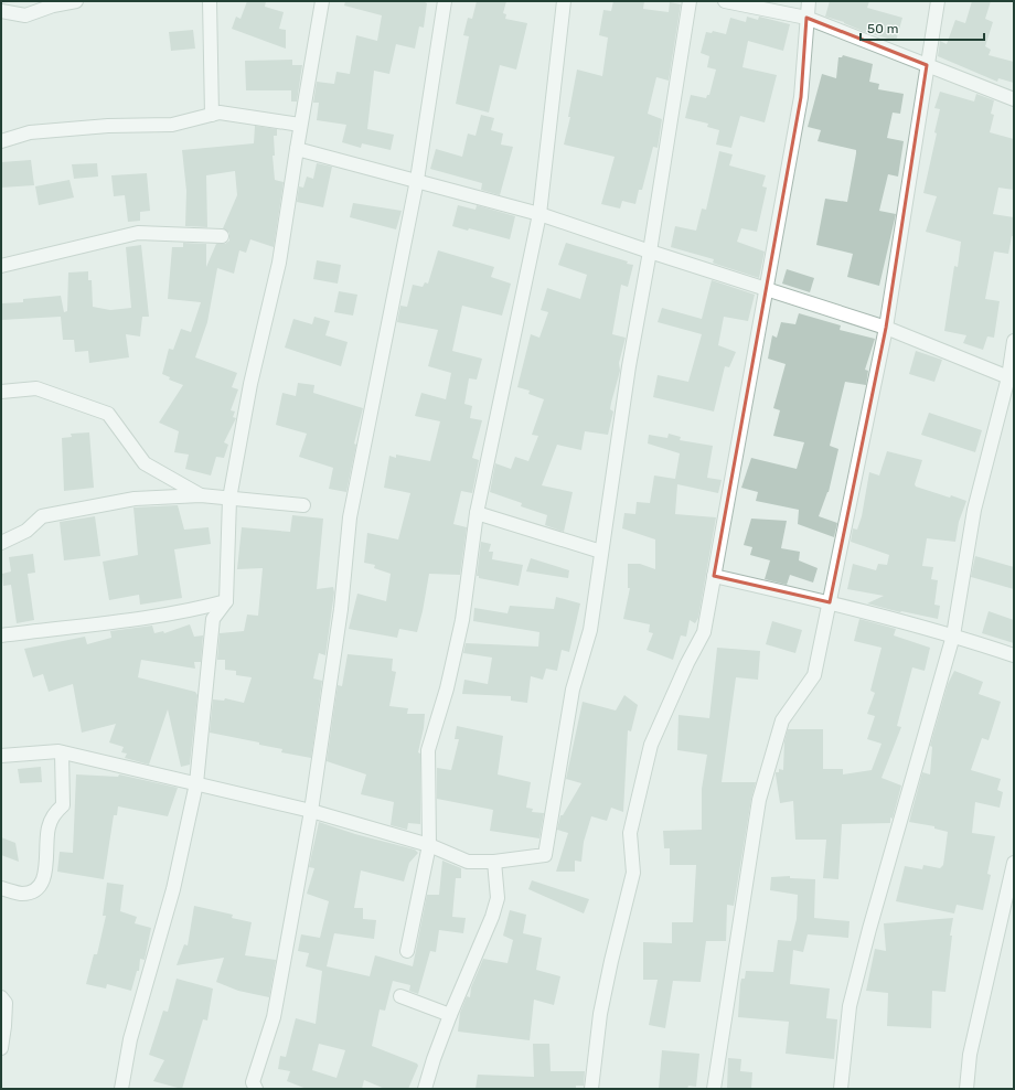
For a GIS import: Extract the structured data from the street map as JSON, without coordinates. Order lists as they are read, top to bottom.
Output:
{
  "scale_bar": "50 m"
}
